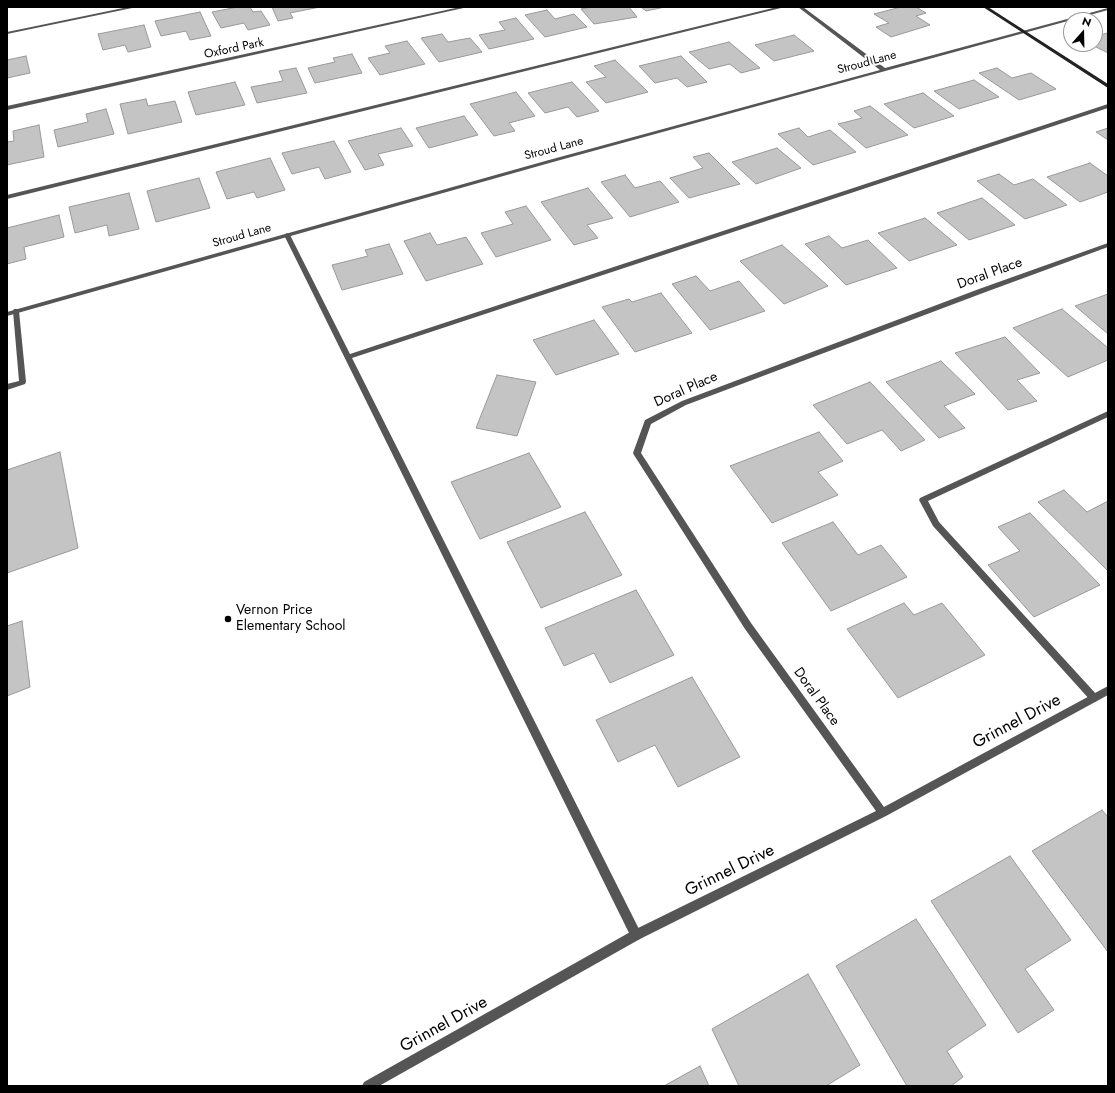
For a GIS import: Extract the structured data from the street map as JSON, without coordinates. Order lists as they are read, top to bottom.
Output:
{
  "streets": {
    "street": [
      "Oxford Park",
      "Stroud Lane",
      "Doral Place",
      "Grinnel Drive"
    ]
  },
  "crossings": [
    ["Doral Place", "Grinnel Drive"]
  ],
  "places": ["Vernon Price Elementary School"],
  "north": "top"
}
